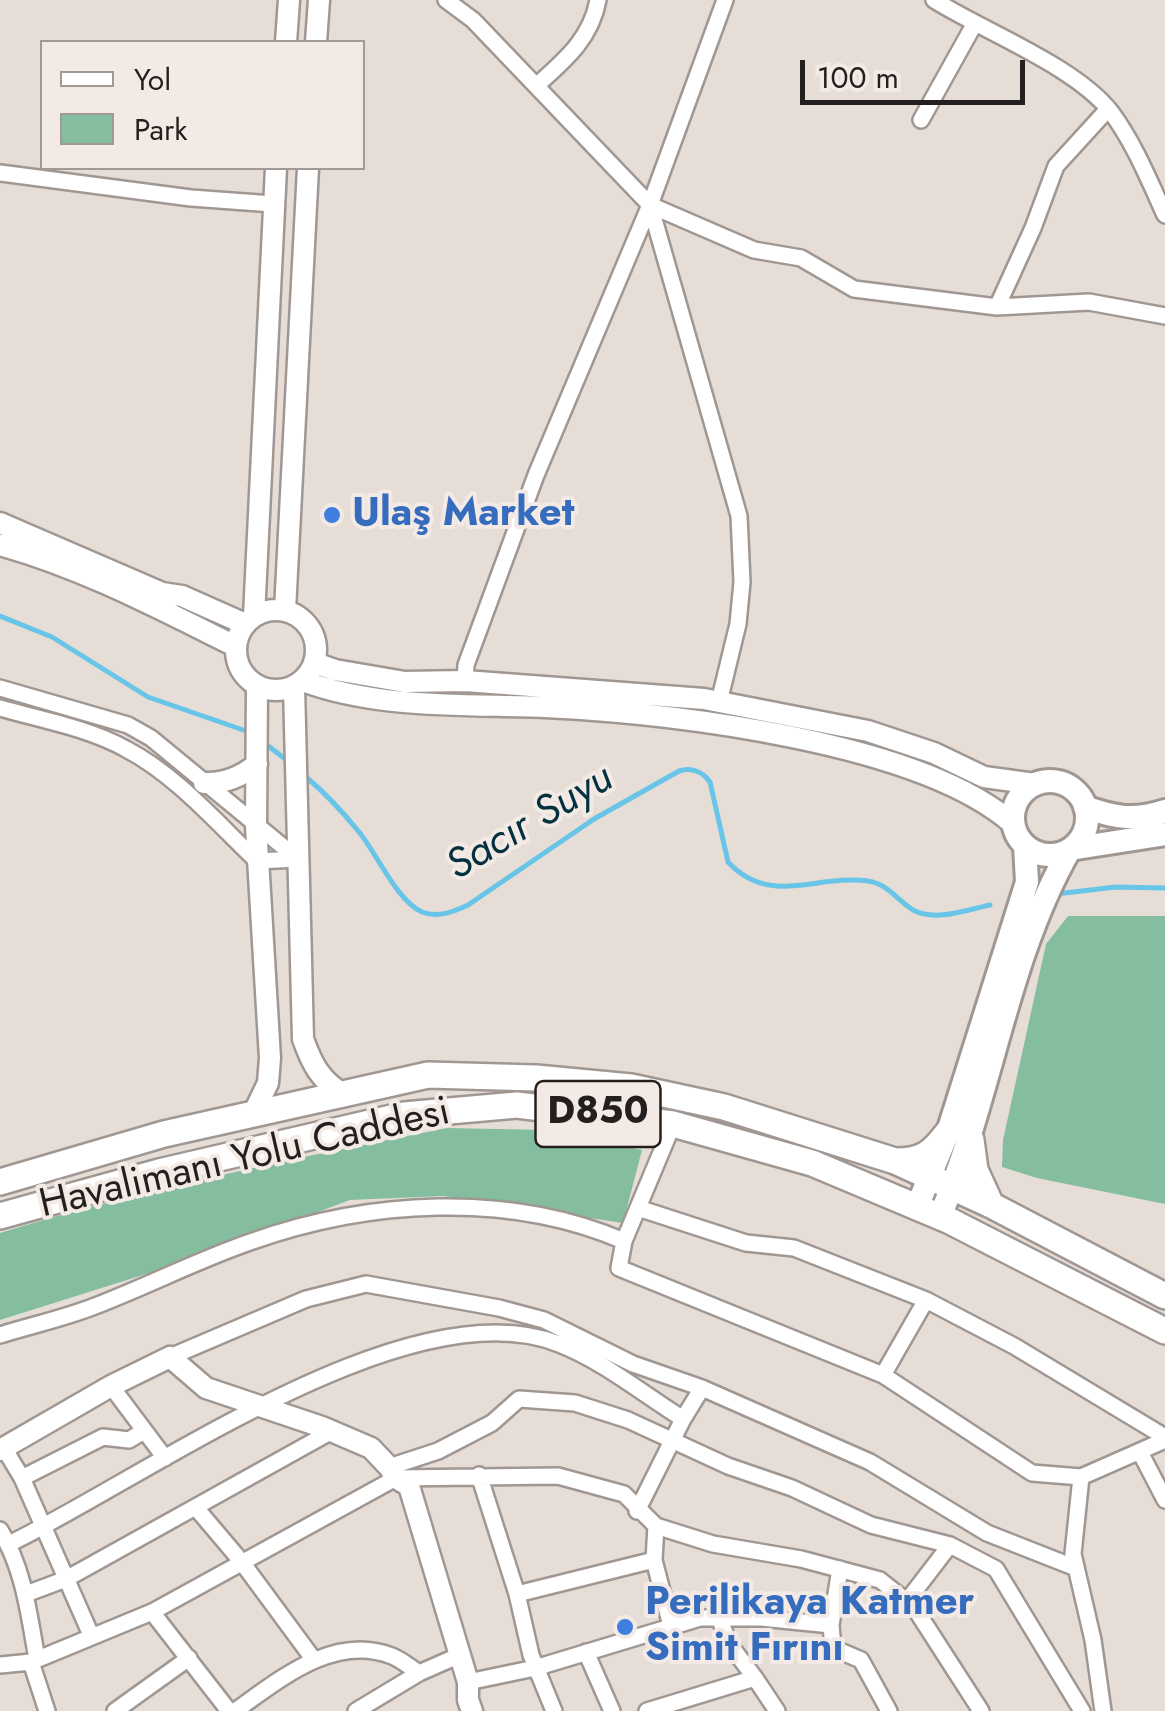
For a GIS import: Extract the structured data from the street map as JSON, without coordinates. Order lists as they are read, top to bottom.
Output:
{
  "streets": {
    "highway": ["D850", "Havalimanı Yolu Caddesi"]
  },
  "water": ["Sacır Suyu"],
  "places": ["Ulaş Market", "Perilikaya Katmer Simit Fırını"],
  "legend": ["Yol", "Park"],
  "scale_bar": "100 m"
}
